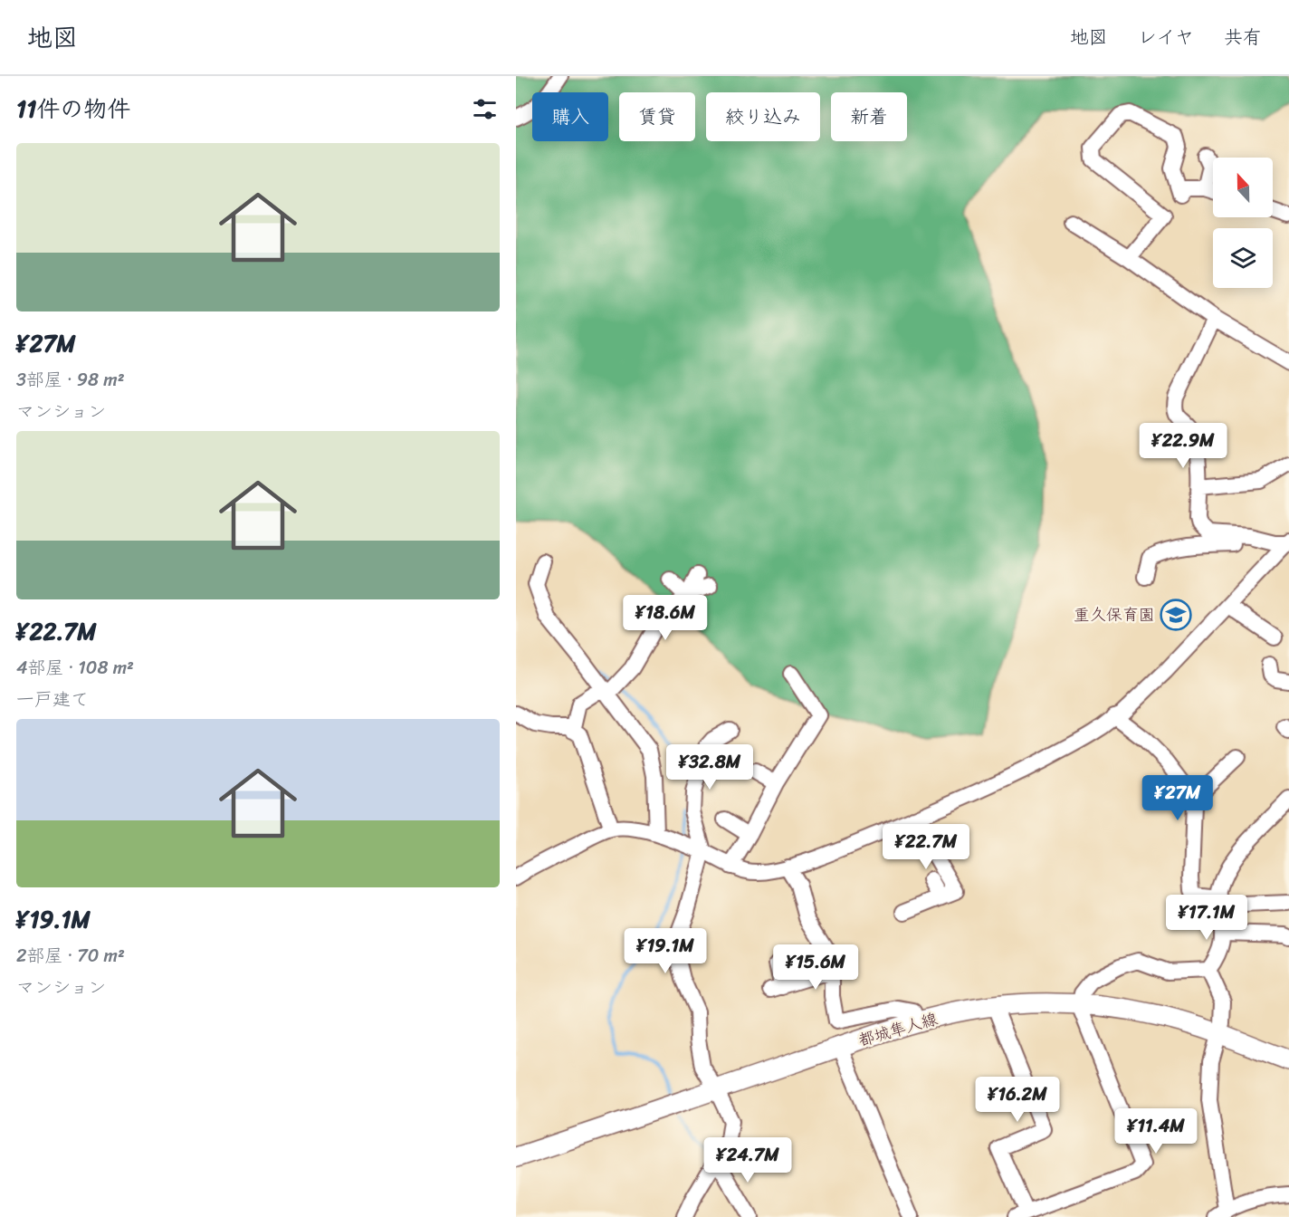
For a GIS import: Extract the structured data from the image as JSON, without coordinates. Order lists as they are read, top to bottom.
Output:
{
  "streets": {
    "main road": ["都城隼人線"]
  },
  "places": {
    "school or university": ["重久保育園"]
  },
  "north": "top",
  "page": {
    "header": "地図",
    "nav": ["地図", "レイヤ", "共有"],
    "heading": "11件の物件",
    "chip": [
      "購入",
      "賃貸",
      "絞り込み",
      "新着"
    ],
    "list": [
      {
        "name": "¥27M",
        "note": "3部屋 · 98 m² · マンション"
      },
      {
        "name": "¥22.7M",
        "note": "4部屋 · 108 m² · 一戸建て"
      },
      {
        "name": "¥19.1M",
        "note": "2部屋 · 70 m² · マンション"
      }
    ],
    "price": [
      "¥22.9M",
      "¥18.6M",
      "¥32.8M",
      "¥27M",
      "¥22.7M",
      "¥17.1M",
      "¥19.1M",
      "¥15.6M",
      "¥16.2M",
      "¥11.4M",
      "¥24.7M"
    ]
  }
}
